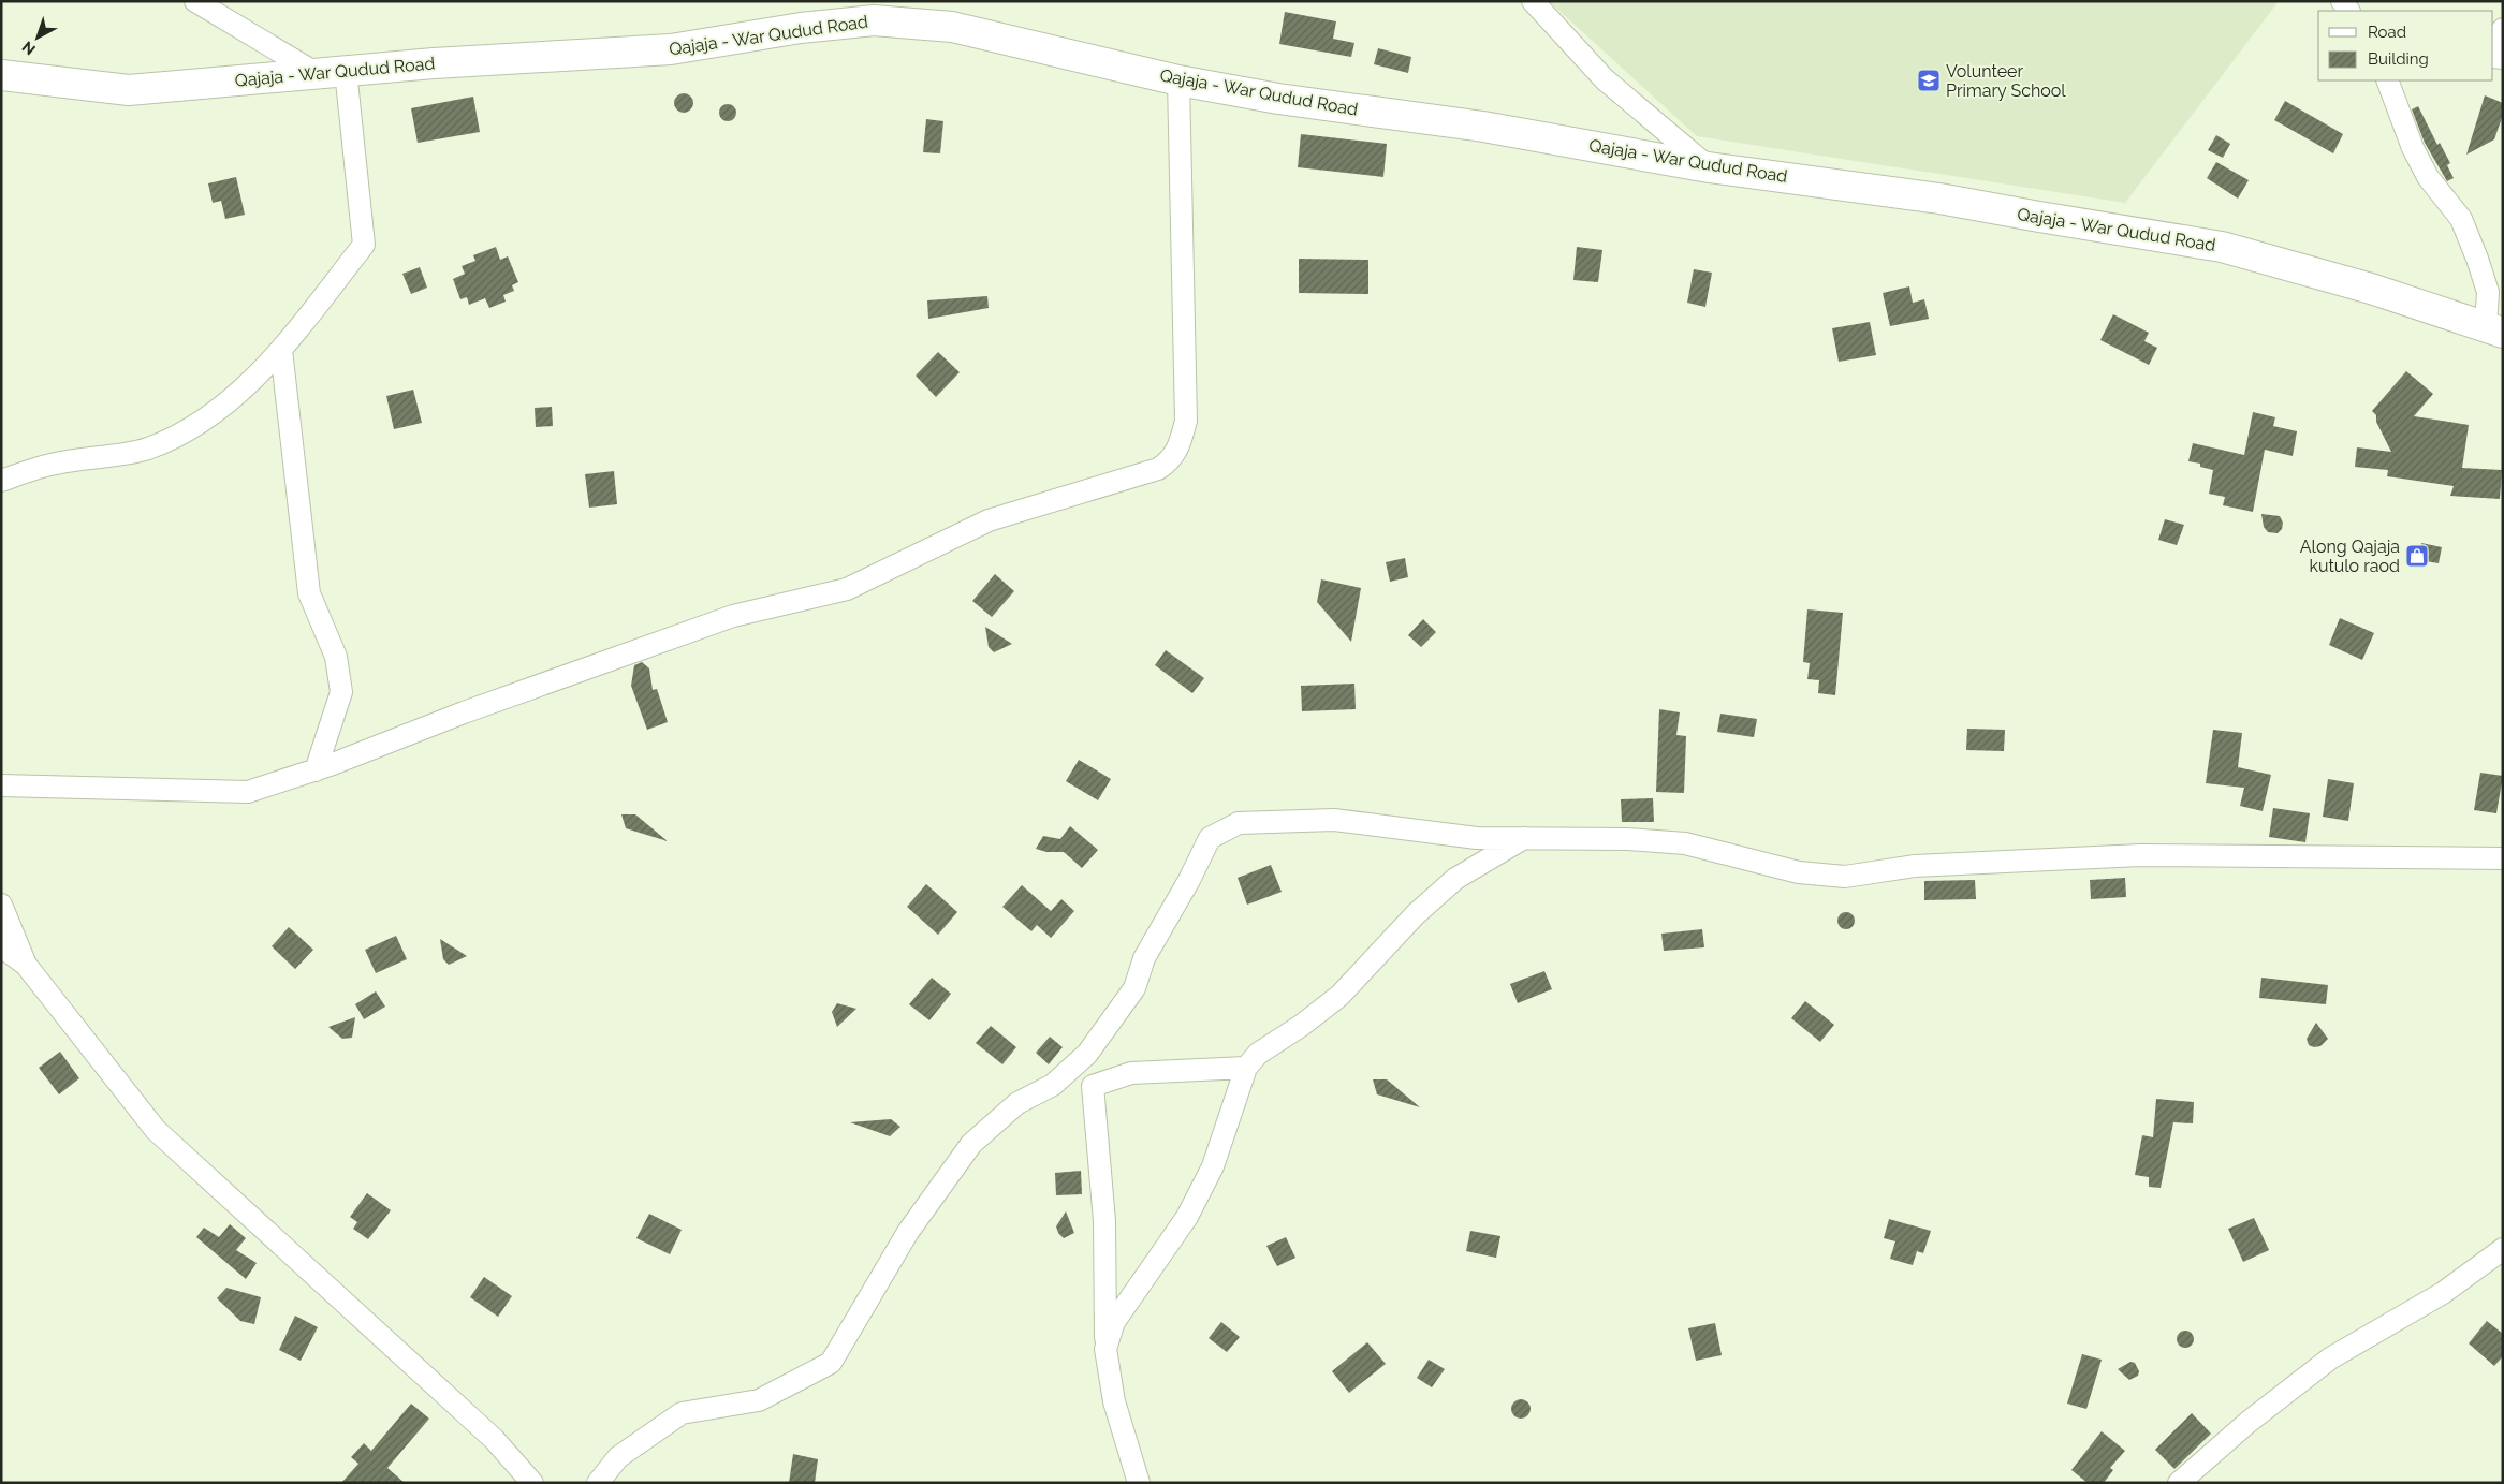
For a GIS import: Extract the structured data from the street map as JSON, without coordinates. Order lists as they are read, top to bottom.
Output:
{
  "streets": {
    "street": ["Qajaja - War Qudud Road"]
  },
  "places": {
    "school or university": ["Volunteer Primary School"],
    "shop": ["Along Qajaja kutulo raod"]
  },
  "legend": ["Road", "Building"],
  "north": "bottom left"
}
